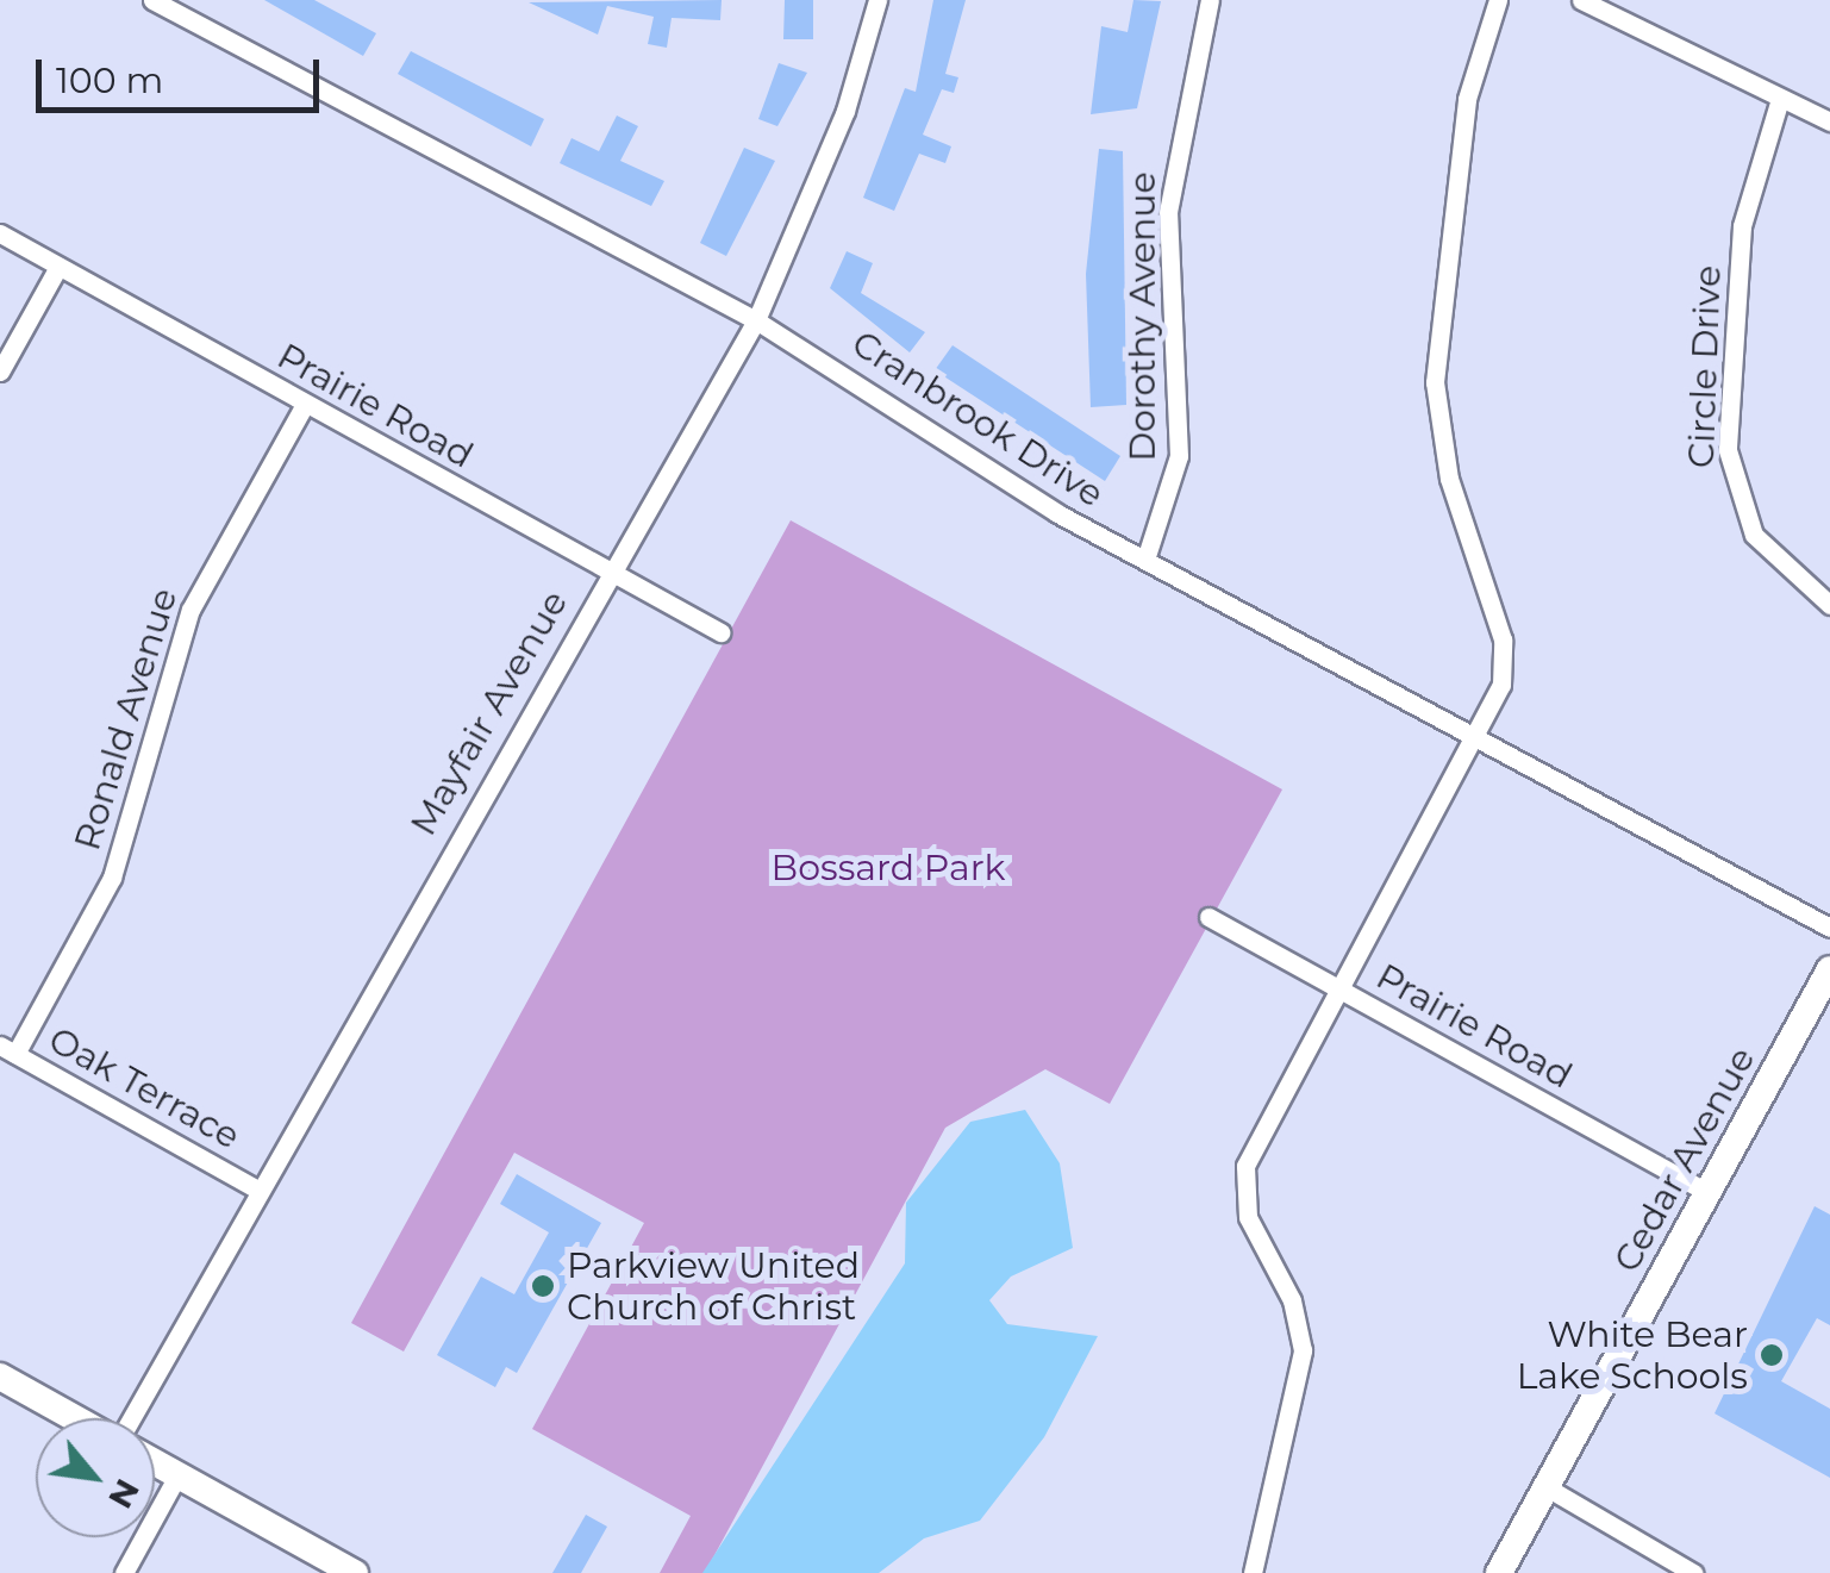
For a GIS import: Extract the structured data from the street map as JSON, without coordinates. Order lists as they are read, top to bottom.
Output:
{
  "streets": {
    "street": [
      "Dorothy Avenue",
      "Circle Drive",
      "Prairie Road",
      "Cranbrook Drive",
      "Mayfair Avenue",
      "Ronald Avenue",
      "Oak Terrace",
      "Cedar Avenue"
    ]
  },
  "crossings": [
    ["Dorothy Avenue", "Cranbrook Drive"],
    ["Prairie Road", "Mayfair Avenue"],
    ["Prairie Road", "Ronald Avenue"],
    ["Prairie Road", "Cedar Avenue"],
    ["Cranbrook Drive", "Mayfair Avenue"],
    ["Mayfair Avenue", "Oak Terrace"],
    ["Ronald Avenue", "Oak Terrace"]
  ],
  "parks": ["Bossard Park"],
  "places": ["Parkview United Church of Christ", "White Bear Lake Schools"],
  "scale_bar": "100 m",
  "north": "bottom right"
}
